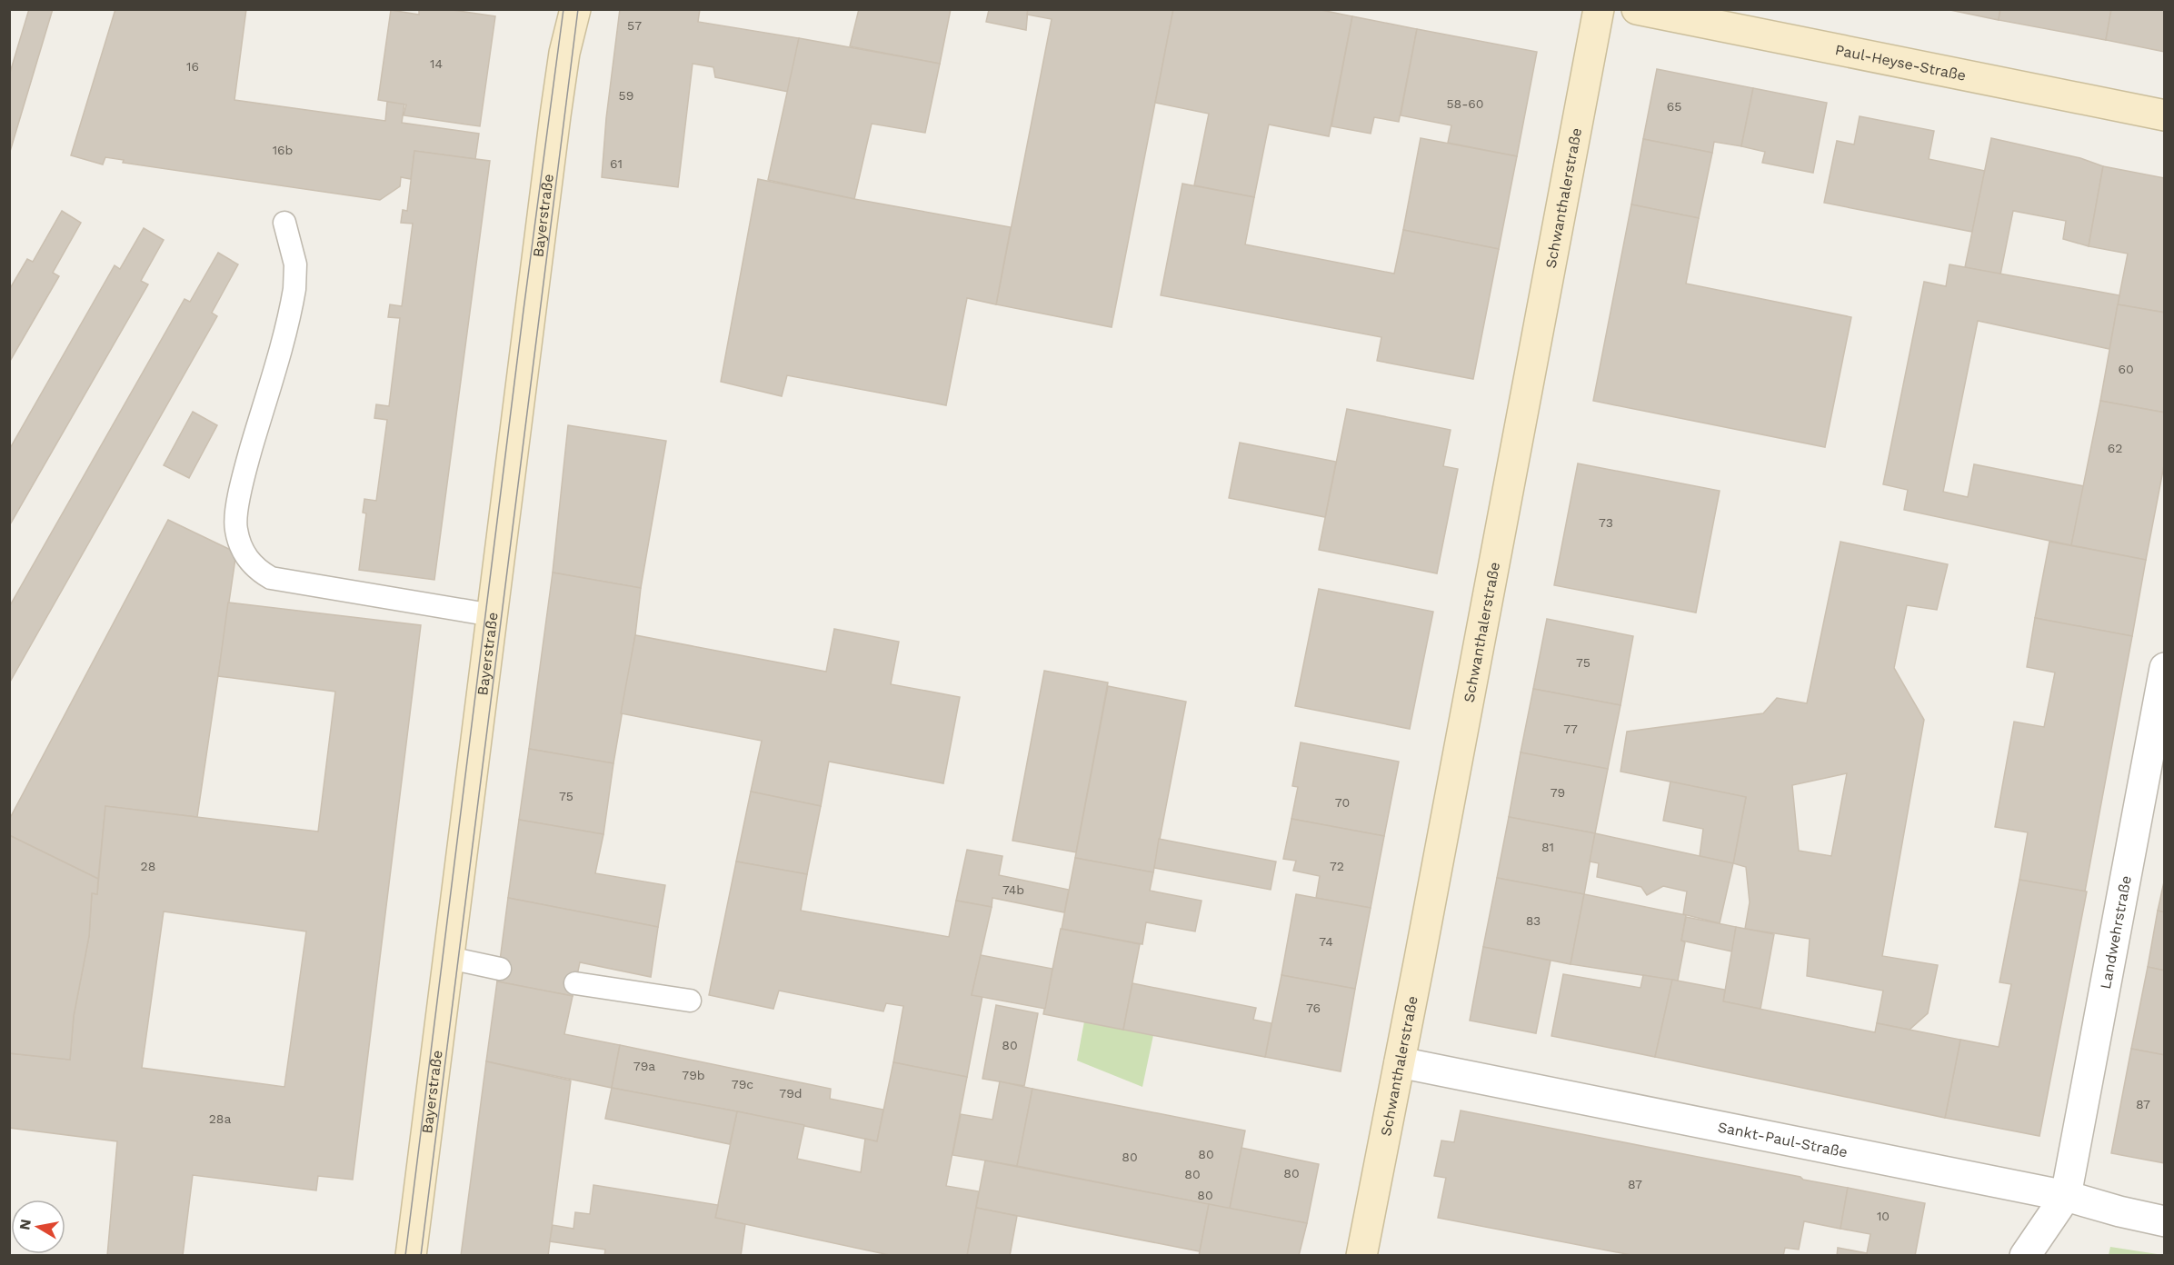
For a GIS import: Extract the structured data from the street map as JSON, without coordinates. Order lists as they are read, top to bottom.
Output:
{
  "streets": {
    "main road": ["Paul-Heyse-Straße", "Schwanthalerstraße", "Bayerstraße"],
    "street": ["Landwehrstraße", "Sankt-Paul-Straße"]
  },
  "crossings": [
    ["Schwanthalerstraße", "Sankt-Paul-Straße"],
    ["Landwehrstraße", "Sankt-Paul-Straße"]
  ],
  "house_numbers": [
    "57",
    "14",
    "16",
    "59",
    "58-60",
    "65",
    "16b",
    "61",
    "60",
    "62",
    "73",
    "75",
    "77",
    "79",
    "75",
    "70",
    "81",
    "28",
    "72",
    "74b",
    "83",
    "74",
    "76",
    "80",
    "79a",
    "79b",
    "79c",
    "79d",
    "87",
    "28a",
    "80",
    "80",
    "80",
    "80",
    "87",
    "80",
    "10"
  ],
  "north": "left"
}
